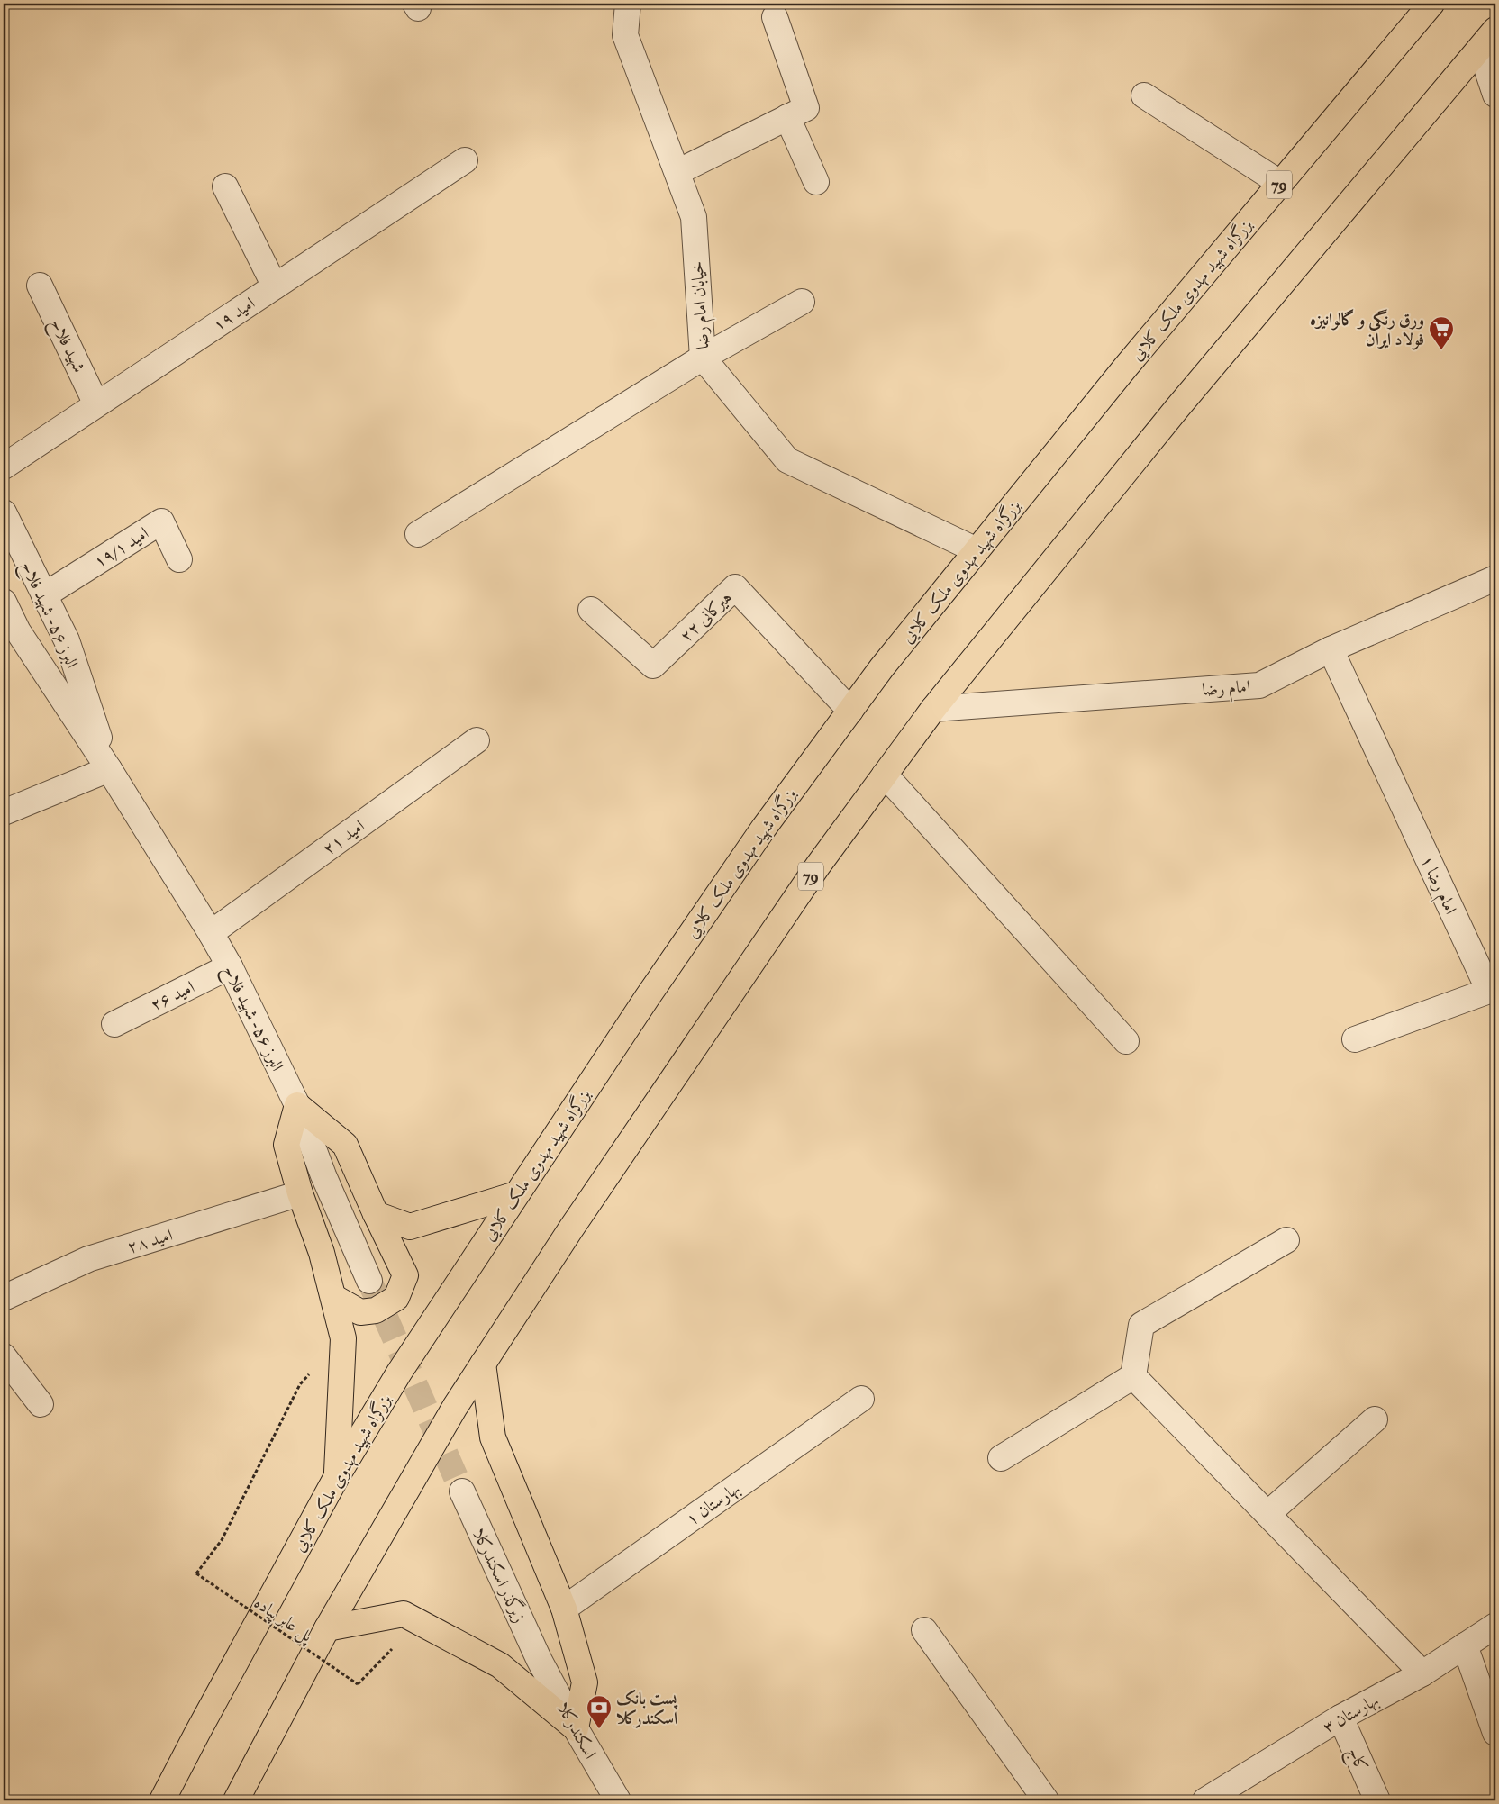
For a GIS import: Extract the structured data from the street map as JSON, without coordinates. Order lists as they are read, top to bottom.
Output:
{
  "streets": {
    "highway": ["79", "بزرگراه شهید مهدوی ملک کلایی"],
    "street": [
      "خیابان امام رضا",
      "امید ۱۹",
      "شهید فلاح",
      "امید ۱۹/۱",
      "البرز ۵۶- شهید فلاح",
      "هیرکانی ۲۲",
      "امام رضا",
      "امید ۲۱",
      "امام رضا ۱",
      "امید ۲۶",
      "امید ۲۸",
      "بهارستان ۱",
      "زیرگذر اسکندرکلا",
      "بهارستان ۳",
      "اسکندرکلا",
      "کاج"
    ],
    "path": ["پل عابر پیاده"]
  },
  "crossings": [
    ["79", "امام رضا"],
    ["بزرگراه شهید مهدوی ملک کلایی", "خیابان امام رضا"],
    ["بزرگراه شهید مهدوی ملک کلایی", "هیرکانی ۲۲"],
    ["امید ۱۹", "شهید فلاح"],
    ["امید ۱۹/۱", "البرز ۵۶- شهید فلاح"],
    ["البرز ۵۶- شهید فلاح", "امید ۲۱"],
    ["البرز ۵۶- شهید فلاح", "امید ۲۶"],
    ["امام رضا", "امام رضا ۱"],
    ["زیرگذر اسکندرکلا", "اسکندرکلا"],
    ["بهارستان ۳", "کاج"]
  ],
  "places": {
    "supermarket": ["ورق رنگی و گالوانیزه فولاد ایران"],
    "bank": ["پست بانک اسکندرکلا"]
  }
}
